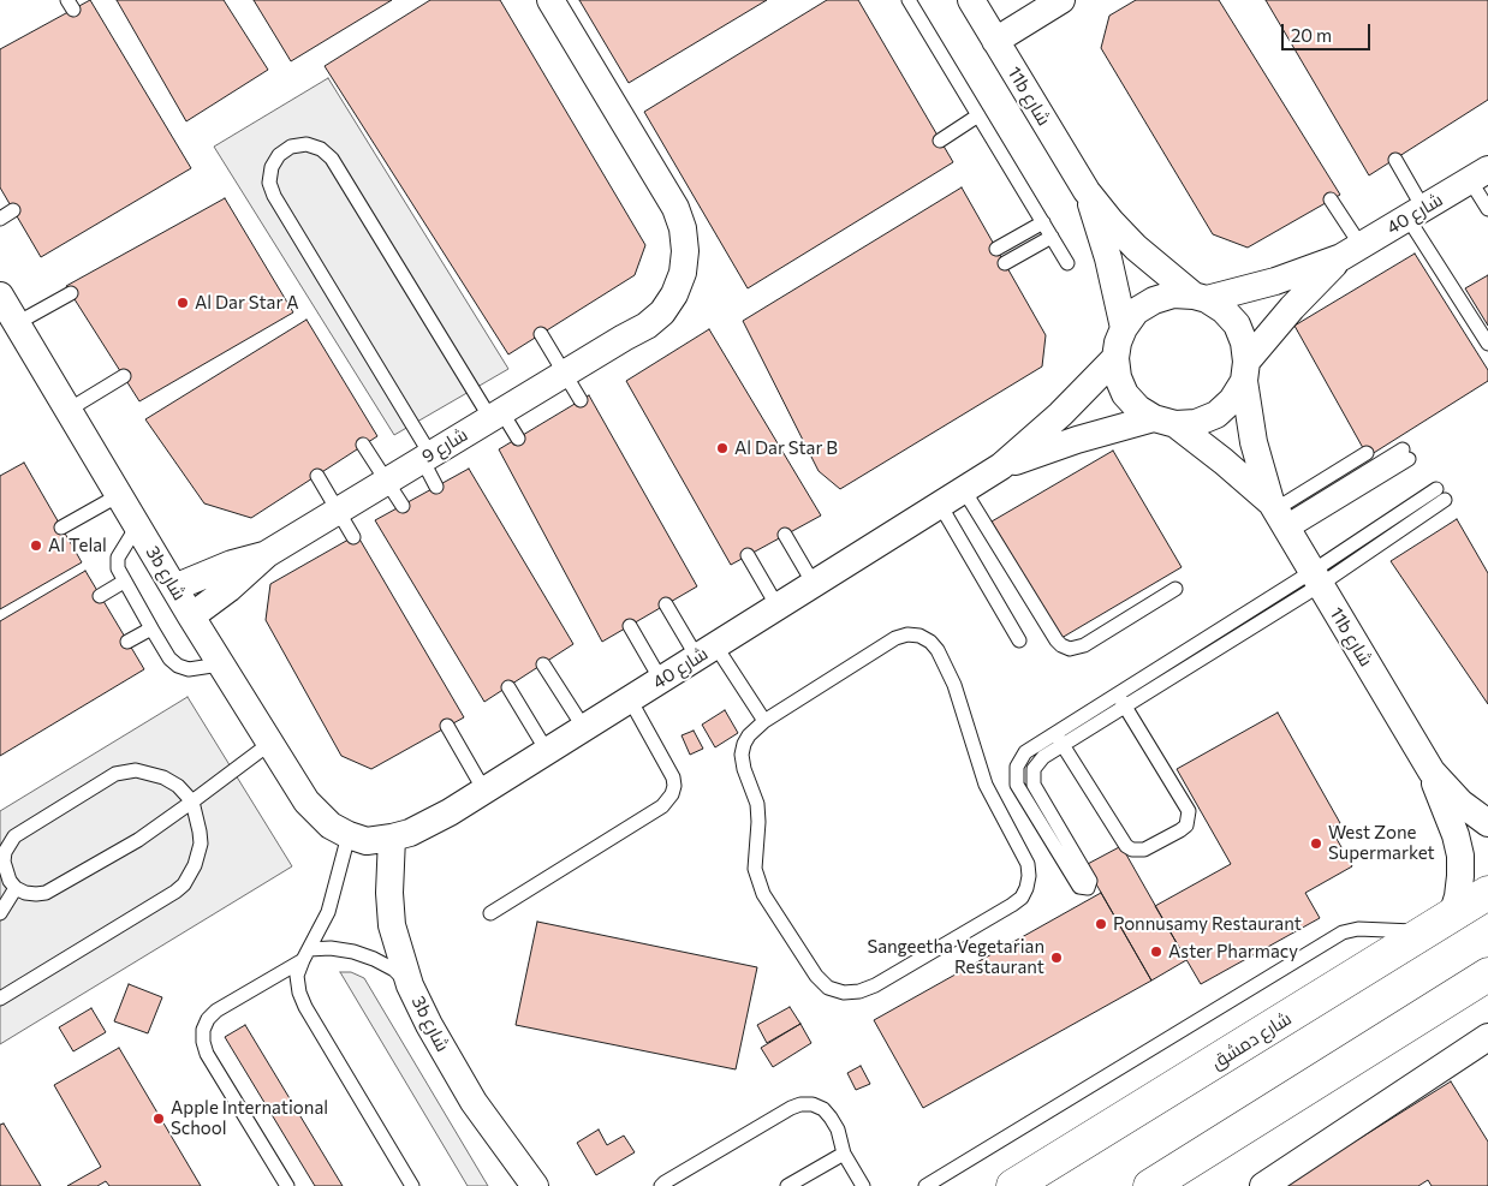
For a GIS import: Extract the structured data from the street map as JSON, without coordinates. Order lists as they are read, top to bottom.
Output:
{
  "streets": {
    "main road": ["شارع دمشق"],
    "street": [
      "11b شارع",
      "شارع 40",
      "شارع 9",
      "3b شارع"
    ]
  },
  "crossings": [
    ["11b شارع", "شارع 40"],
    ["11b شارع", "شارع دمشق"],
    ["شارع 40", "3b شارع"],
    ["شارع 9", "3b شارع"]
  ],
  "places": [
    "Al Dar Star A",
    "Al Dar Star B",
    "Al Telal",
    "West Zone Supermarket",
    "Ponnusamy Restaurant",
    "Aster Pharmacy",
    "Sangeetha Vegetarian Restaurant",
    "Apple International School"
  ],
  "scale_bar": "20 m"
}
